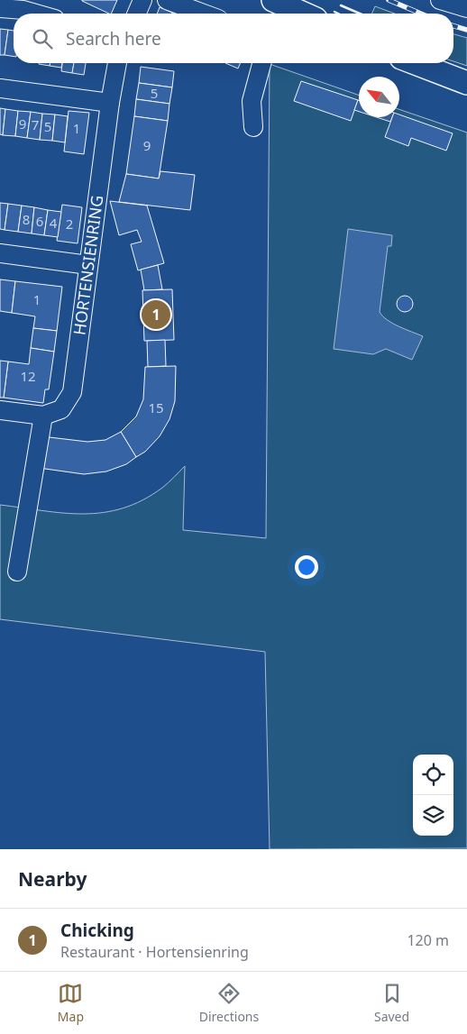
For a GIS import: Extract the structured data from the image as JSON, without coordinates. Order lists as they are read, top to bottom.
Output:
{
  "streets": {
    "street": ["HORTENSIENRING"]
  },
  "house_numbers": [
    "5",
    "9",
    "7",
    "5",
    "1",
    "9",
    "8",
    "6",
    "4",
    "2",
    "1",
    "12",
    "15"
  ],
  "north": "top left",
  "page": {
    "search": "Search here",
    "pins": "1",
    "heading": "Nearby",
    "list": [
      {
        "mark": "1",
        "name": "Chicking",
        "note": "Restaurant · Hortensienring",
        "value": "120 m"
      }
    ],
    "nav": ["Map", "Directions", "Saved"]
  }
}
